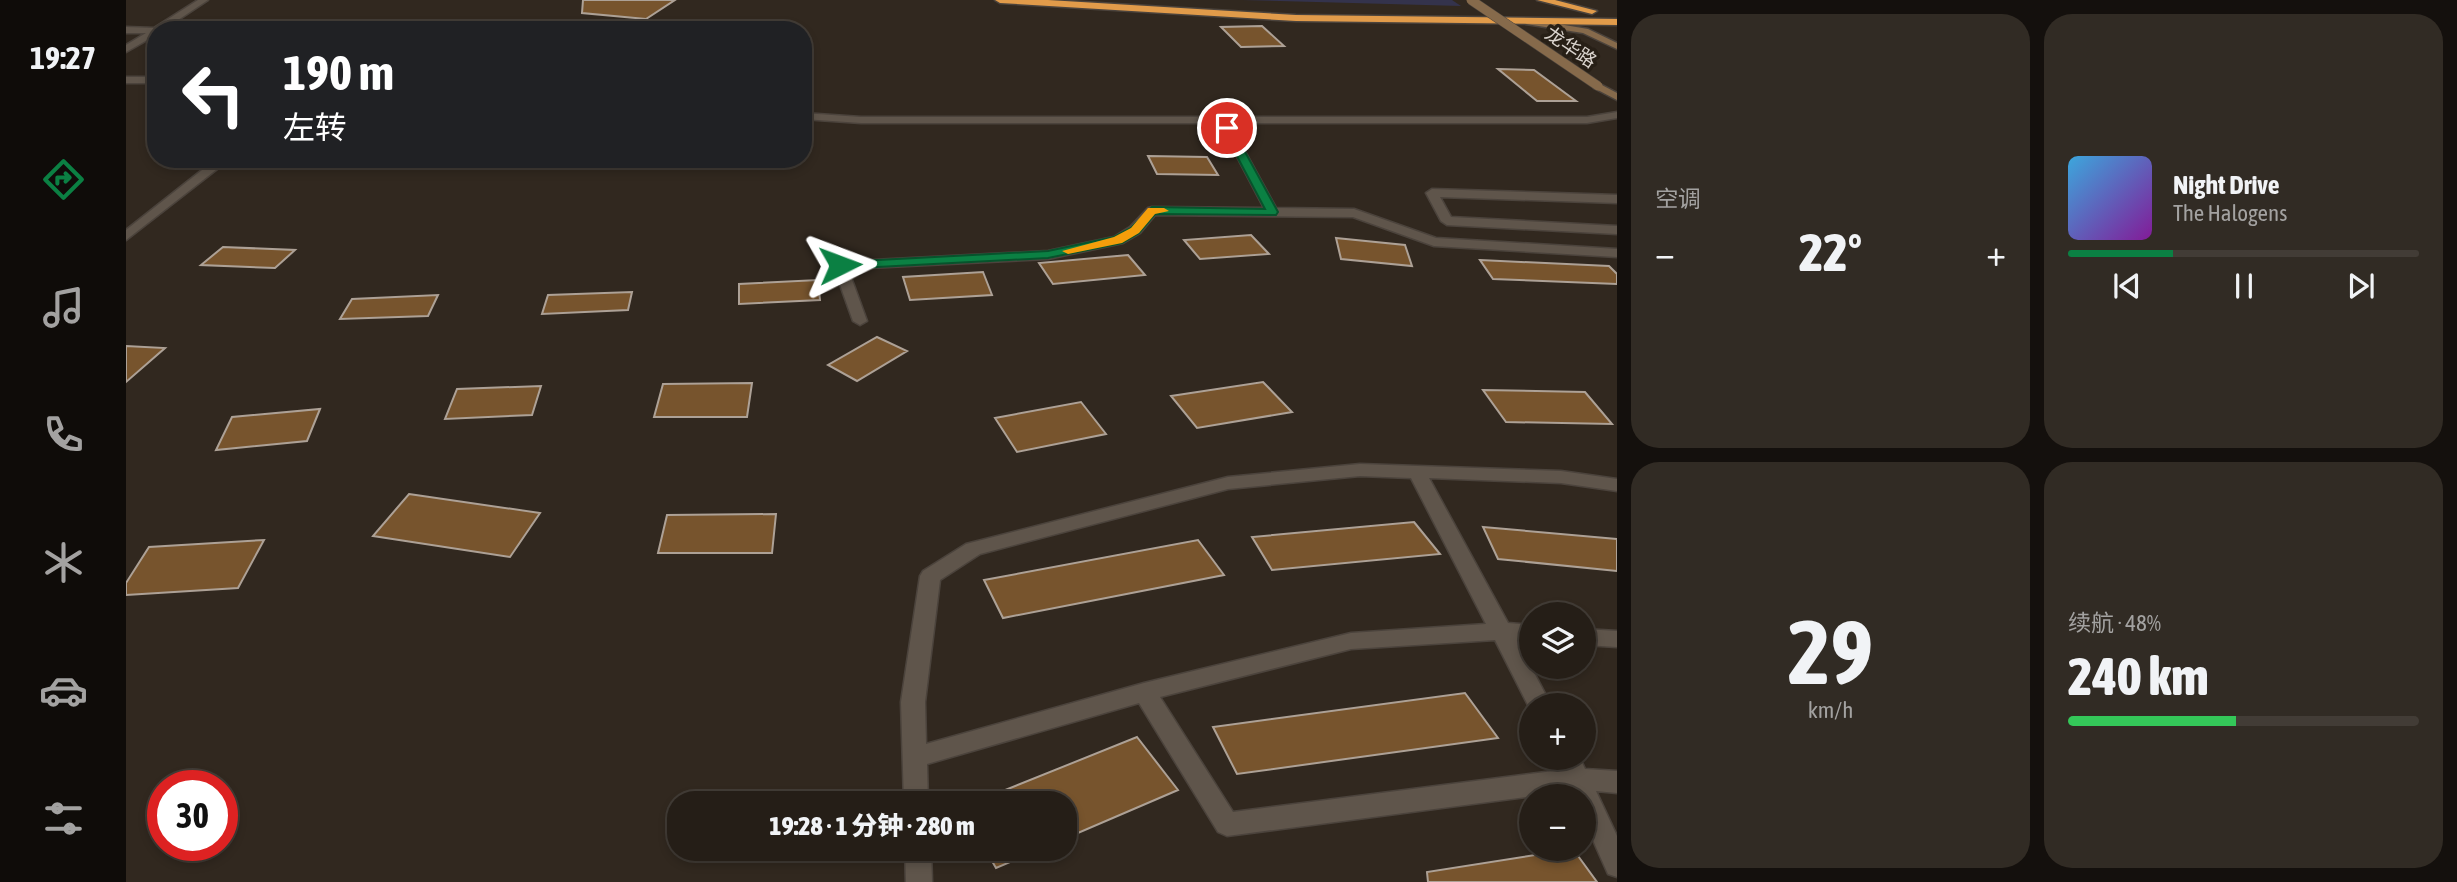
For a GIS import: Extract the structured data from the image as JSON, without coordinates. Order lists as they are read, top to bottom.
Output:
{
  "streets": {
    "street": ["龙华路"]
  },
  "page": {
    "tabs": "19:27",
    "tile": [
      "空调",
      ["29", "km/h"],
      ["续航 · 48%", "240 km"]
    ],
    "turn": ["190 m", "左转"],
    "song": ["Night Drive", "The Halogens"],
    "heat": ["−", "22°", "+"],
    "map_buttons": ["+", "−"],
    "limit": "30",
    "trip": "19:28 · 1 分钟 · 280 m"
  }
}
